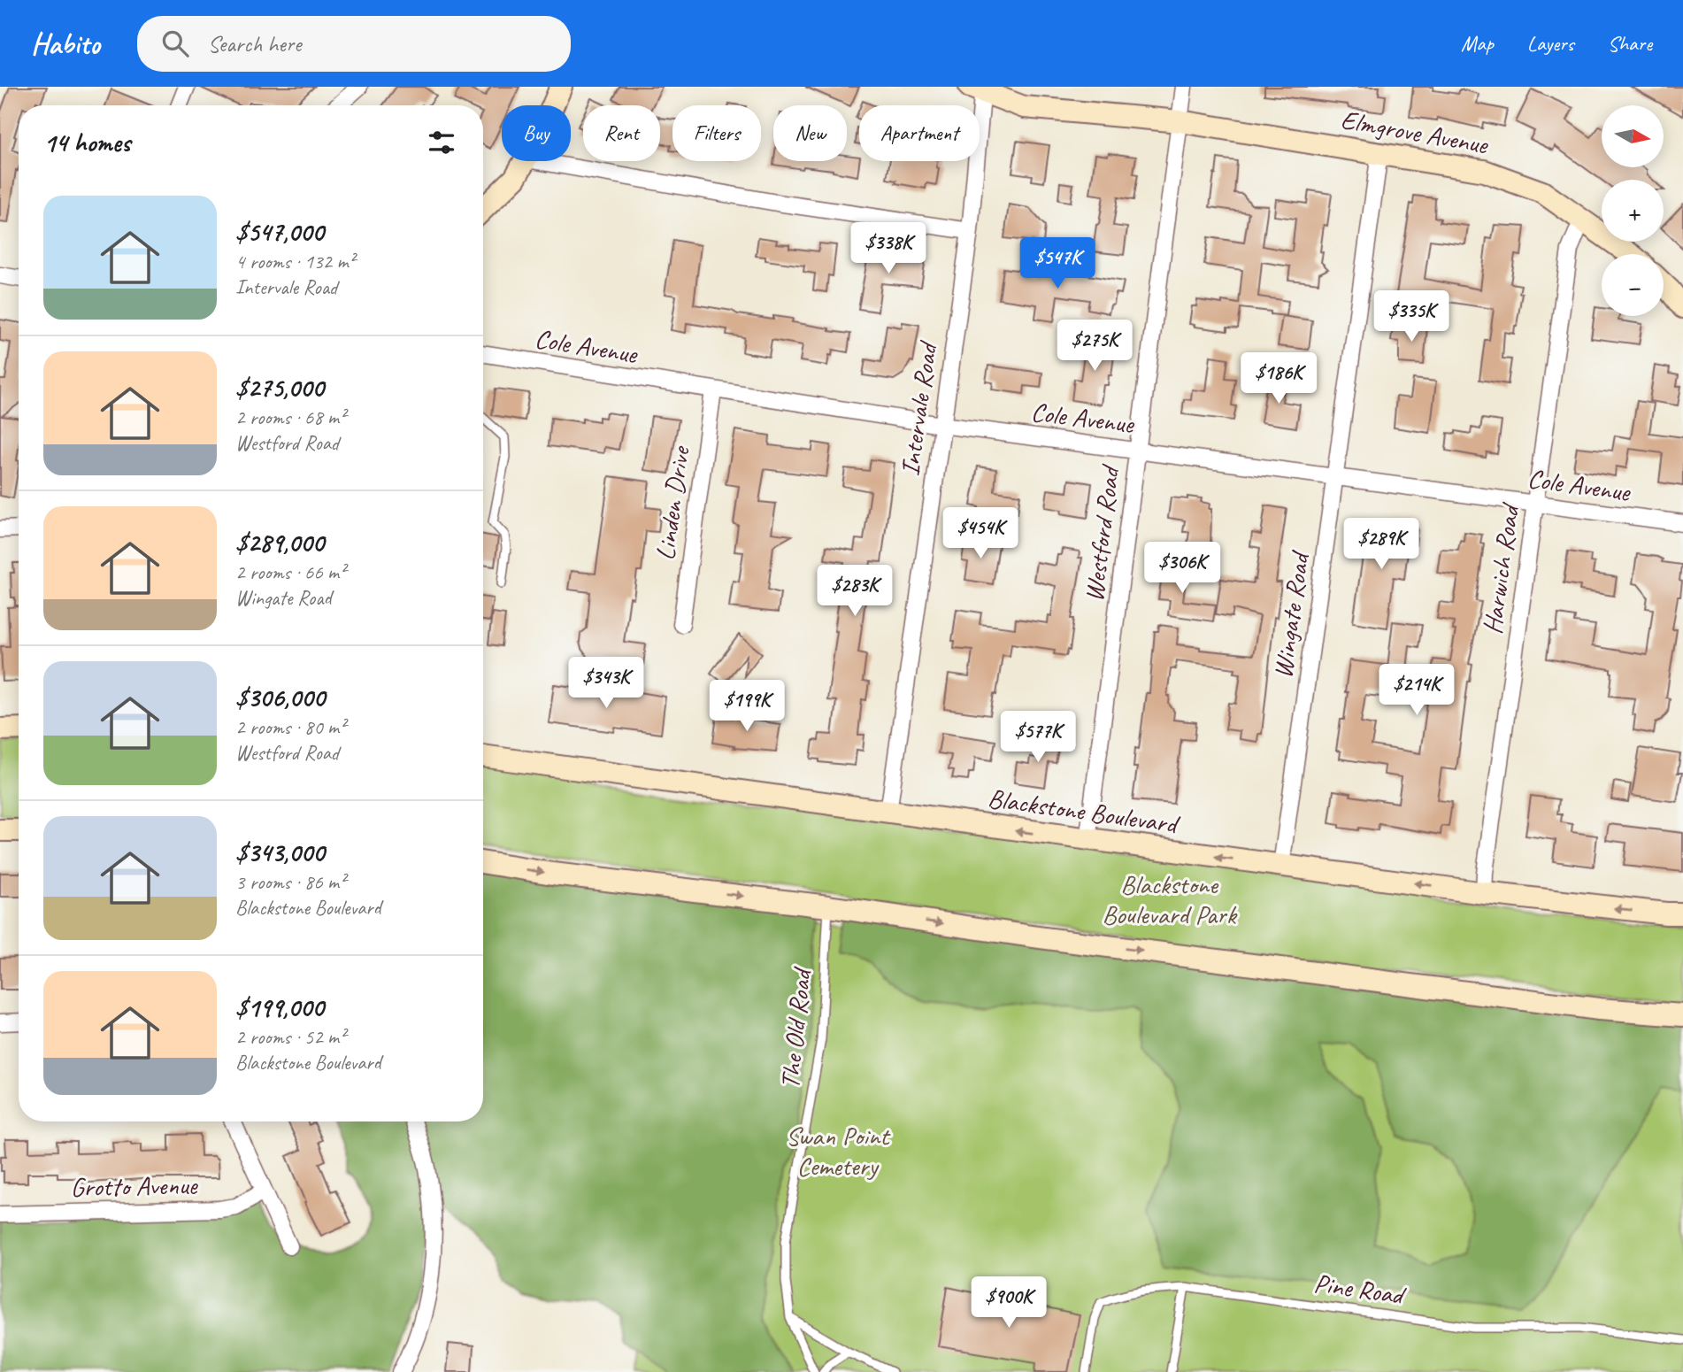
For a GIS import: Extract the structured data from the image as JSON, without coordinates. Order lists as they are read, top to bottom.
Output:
{
  "streets": {
    "main road": ["Elmgrove Avenue", "Blackstone Boulevard"],
    "street": [
      "Cole Avenue",
      "Intervale Road",
      "Linden Drive",
      "Westford Road",
      "Harwich Road",
      "Wingate Road",
      "Grotto Avenue"
    ],
    "lane": ["The Old Road", "Pine Road"]
  },
  "crossings": [
    ["Elmgrove Avenue", "Intervale Road"],
    ["Elmgrove Avenue", "Westford Road"],
    ["Elmgrove Avenue", "Harwich Road"],
    ["Elmgrove Avenue", "Wingate Road"],
    ["Cole Avenue", "Intervale Road"],
    ["Cole Avenue", "Linden Drive"],
    ["Cole Avenue", "Westford Road"],
    ["Cole Avenue", "Harwich Road"],
    ["Cole Avenue", "Wingate Road"],
    ["Intervale Road", "Blackstone Boulevard"],
    ["Westford Road", "Blackstone Boulevard"],
    ["Harwich Road", "Blackstone Boulevard"],
    ["Wingate Road", "Blackstone Boulevard"]
  ],
  "parks": ["Blackstone Boulevard Park", "Swan Point Cemetery"],
  "north": "right",
  "page": {
    "header": "Habito",
    "search": "Search here",
    "nav": ["Map", "Layers", "Share"],
    "map_buttons": ["+", "−"],
    "chip": [
      "Buy",
      "Rent",
      "Filters",
      "New",
      "Apartment"
    ],
    "heading": "14 homes",
    "list": [
      {
        "name": "$547,000",
        "note": "4 rooms · 132 m² · Intervale Road"
      },
      {
        "name": "$275,000",
        "note": "2 rooms · 68 m² · Westford Road"
      },
      {
        "name": "$289,000",
        "note": "2 rooms · 66 m² · Wingate Road"
      },
      {
        "name": "$306,000",
        "note": "2 rooms · 80 m² · Westford Road"
      },
      {
        "name": "$343,000",
        "note": "3 rooms · 86 m² · Blackstone Boulevard"
      },
      {
        "name": "$199,000",
        "note": "2 rooms · 52 m² · Blackstone Boulevard"
      }
    ],
    "price": [
      "$338K",
      "$547K",
      "$335K",
      "$275K",
      "$186K",
      "$454K",
      "$289K",
      "$306K",
      "$283K",
      "$343K",
      "$214K",
      "$199K",
      "$577K",
      "$900K"
    ]
  }
}
